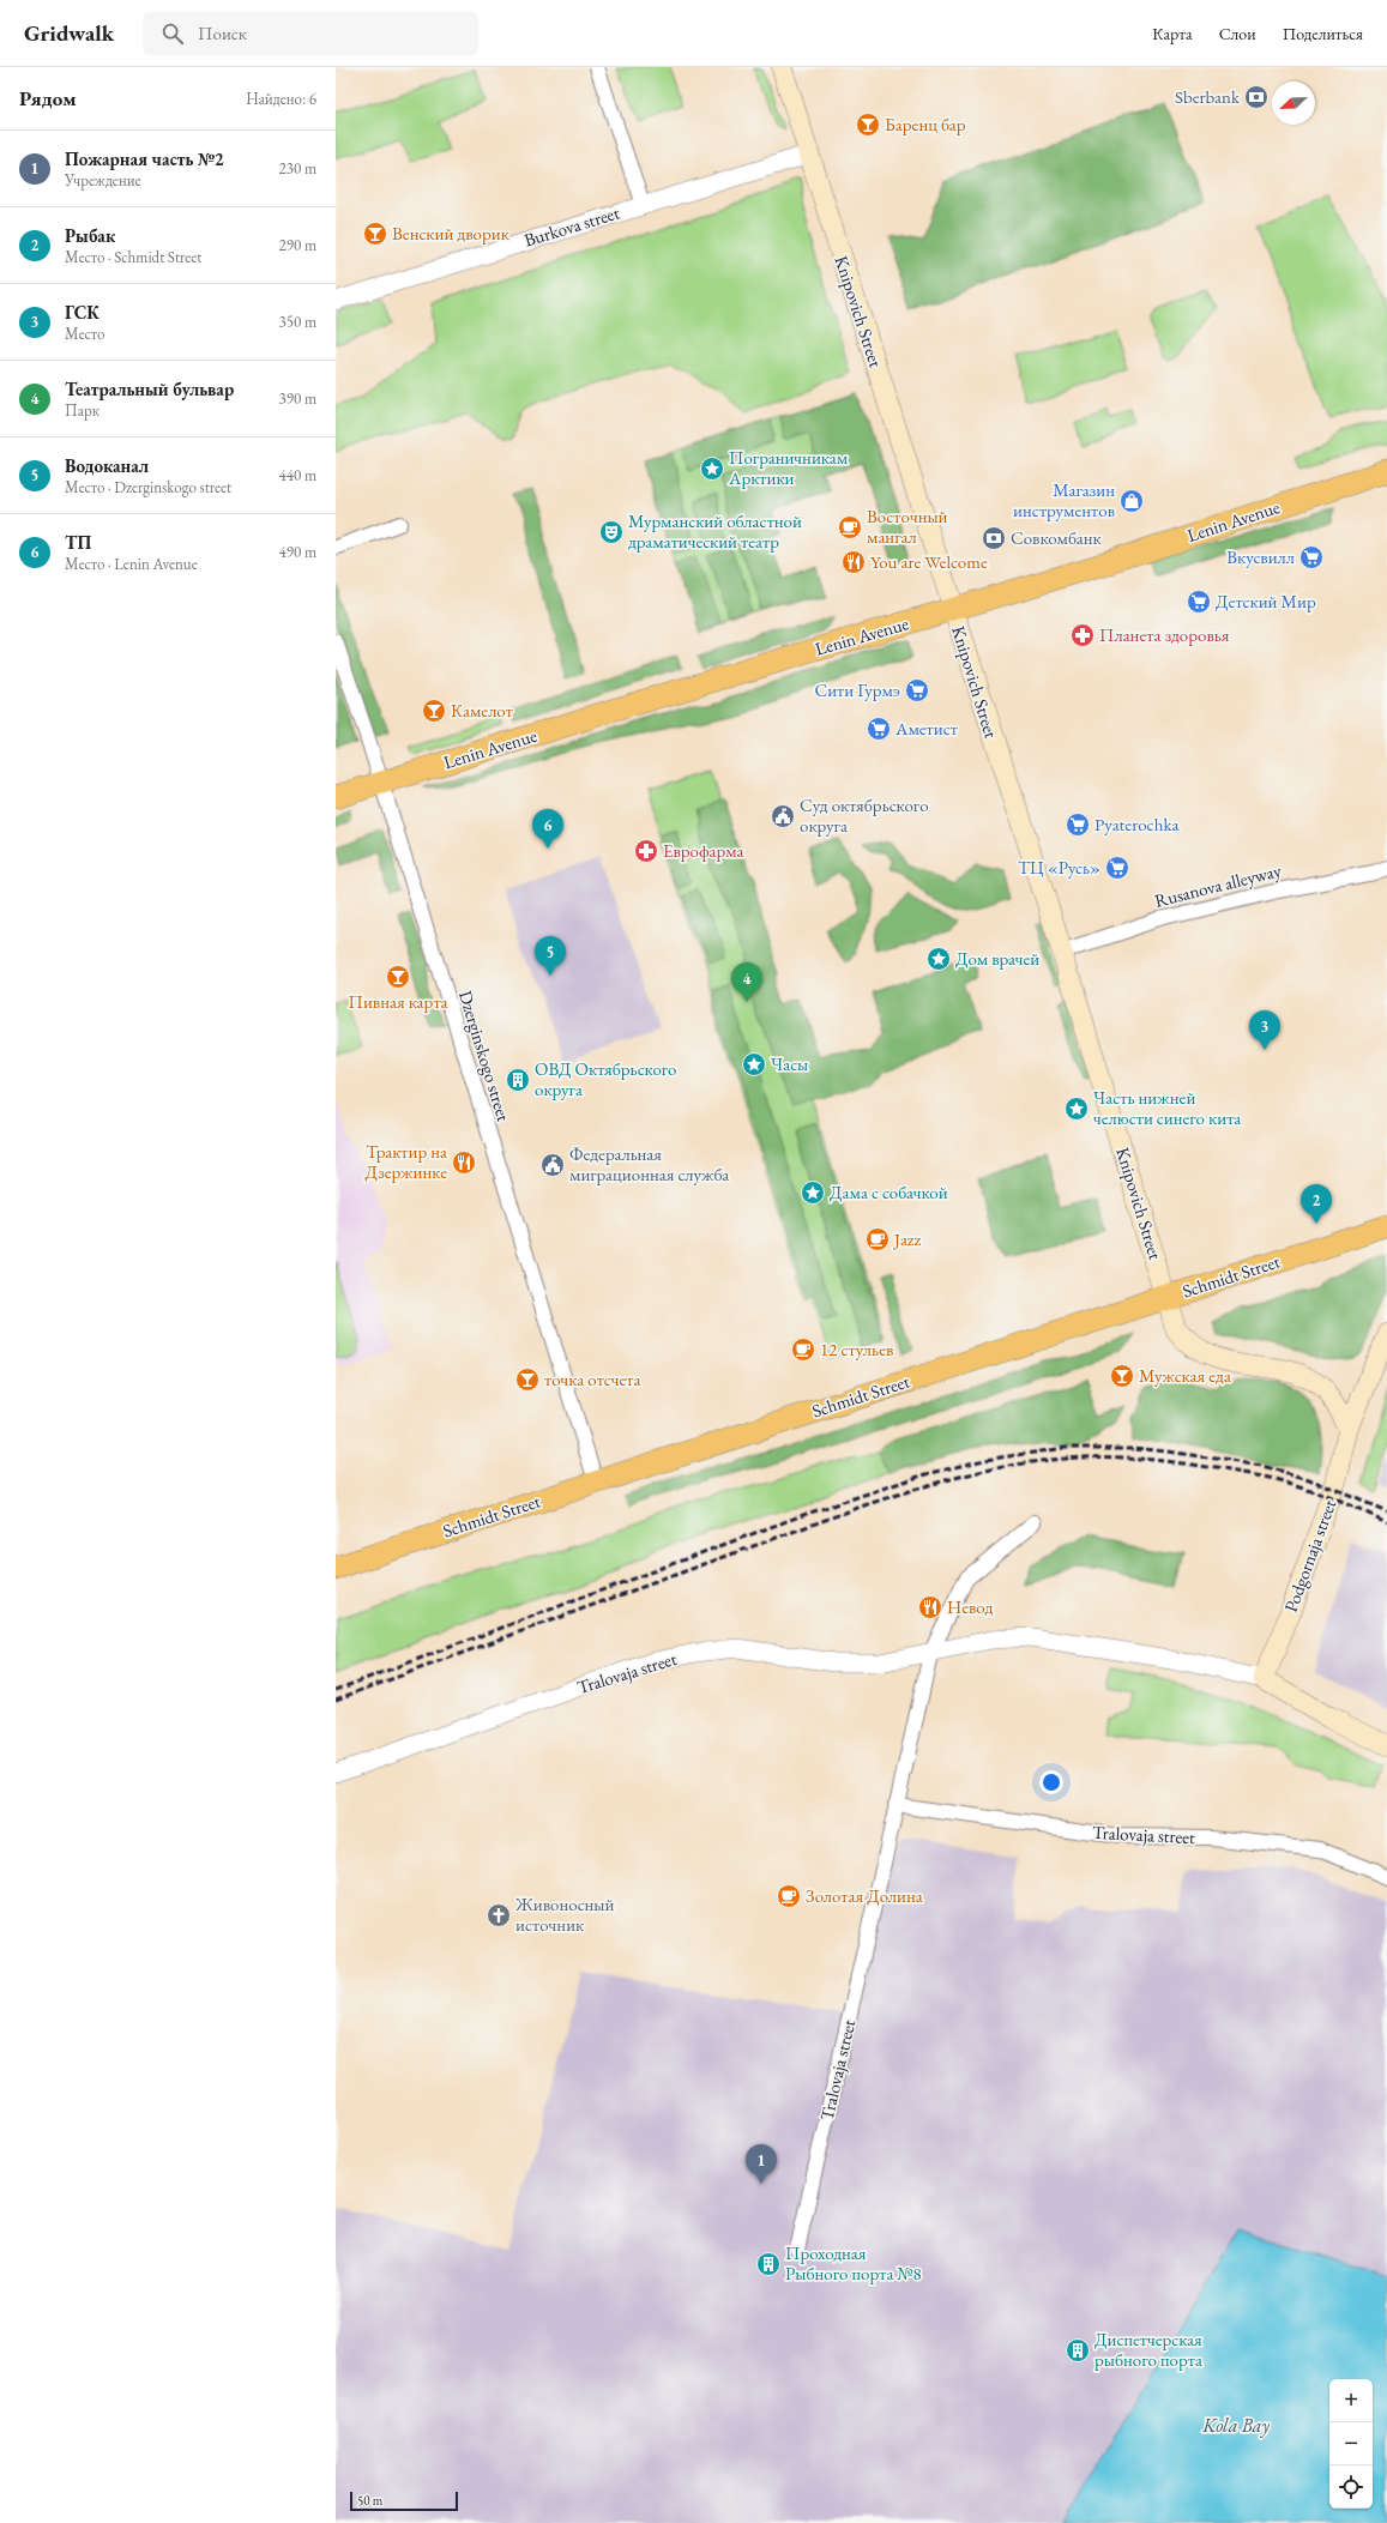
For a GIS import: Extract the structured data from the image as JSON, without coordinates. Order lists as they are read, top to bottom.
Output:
{
  "streets": {
    "main road": [
      "Knipovich Street",
      "Lenin Avenue",
      "Schmidt Street",
      "Podgornaja street"
    ],
    "street": [
      "Burkova street",
      "Rusanova alleyway",
      "Dzerginskogo street",
      "Tralovaja street"
    ]
  },
  "crossings": [
    ["Burkova street", "Knipovich Street"],
    ["Knipovich Street", "Lenin Avenue"],
    ["Knipovich Street", "Rusanova alleyway"],
    ["Knipovich Street", "Schmidt Street"],
    ["Lenin Avenue", "Dzerginskogo street"],
    ["Dzerginskogo street", "Schmidt Street"],
    ["Podgornaja street", "Tralovaja street"]
  ],
  "water": ["Kola Bay"],
  "places": {
    "bank": ["Sberbank", "Совкомбанк"],
    "bar": [
      "Баренц бар",
      "Венский дворик",
      "Камелот",
      "Пивная карта",
      "Мужская еда",
      "точка отсчета"
    ],
    "place": [
      "Пограничникам Арктики",
      "Дом врачей",
      "Часы",
      "Часть нижней челюсти синего кита",
      "Дама с собачкой"
    ],
    "shop": ["Магазин инструментов"],
    "cafe": [
      "Восточный мангал",
      "Jazz",
      "12 стульев",
      "Золотая Долина"
    ],
    "theatre": ["Мурманский областной драматический театр"],
    "supermarket": [
      "Вкусвилл",
      "Детский Мир",
      "Сити Гурмэ",
      "Аметист",
      "Pyaterochka",
      "ТЦ «Русь»"
    ],
    "restaurant": ["You are Welcome", "Трактир на Дзержинке", "Невод"],
    "pharmacy": ["Планета здоровья", "Еврофарма"],
    "public building": ["Суд октябрьского округа", "Федеральная миграционная служба"],
    "building": ["ОВД Октябрьского округа", "Проходная Рыбного порта №8", "Диспетчерская рыбного порта"],
    "church": ["Живоносный источник"]
  },
  "scale_bar": "50 m",
  "north": "bottom left",
  "page": {
    "header": "Gridwalk",
    "search": "Поиск",
    "nav": ["Карта", "Слои", "Поделиться"],
    "heading": ["Рядом", "Найдено: 6"],
    "list": [
      {
        "mark": "1",
        "name": "Пожарная часть №2",
        "note": "Учреждение",
        "value": "230 m"
      },
      {
        "mark": "2",
        "name": "Рыбак",
        "note": "Место · Schmidt Street",
        "value": "290 m"
      },
      {
        "mark": "3",
        "name": "ГСК",
        "note": "Место",
        "value": "350 m"
      },
      {
        "mark": "4",
        "name": "Театральный бульвар",
        "note": "Парк",
        "value": "390 m"
      },
      {
        "mark": "5",
        "name": "Водоканал",
        "note": "Место · Dzerginskogo street",
        "value": "440 m"
      },
      {
        "mark": "6",
        "name": "ТП",
        "note": "Место · Lenin Avenue",
        "value": "490 m"
      }
    ],
    "pins": [
      "6",
      "5",
      "4",
      "3",
      "2",
      "1"
    ],
    "map_buttons": ["+", "−"],
    "scale": "50 m"
  }
}
